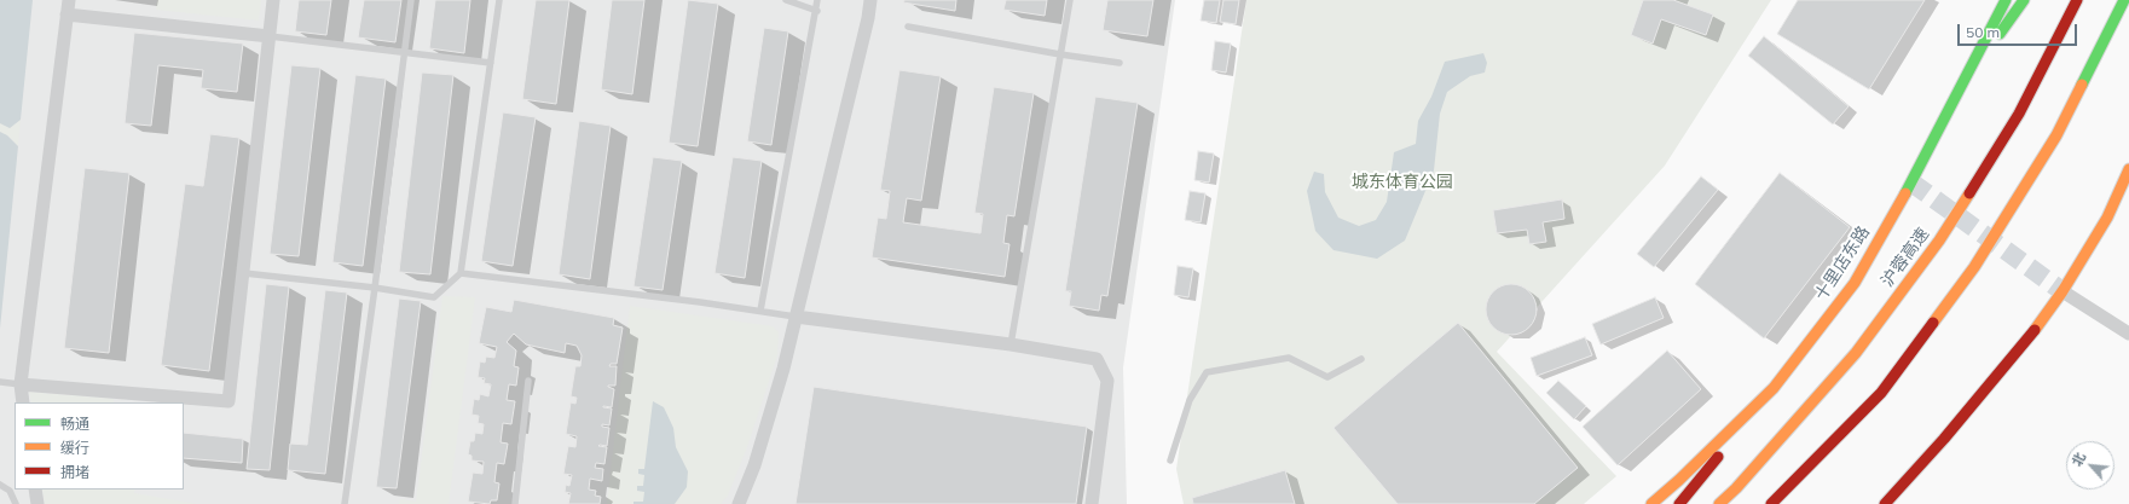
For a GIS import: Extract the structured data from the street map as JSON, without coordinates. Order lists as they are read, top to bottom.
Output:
{
  "streets": {
    "main road": ["沪蓉高速", "十里店东路"]
  },
  "parks": ["城东体育公园"],
  "legend": ["畅通", "缓行", "拥堵"],
  "scale_bar": "50 m",
  "north": "top left"
}
